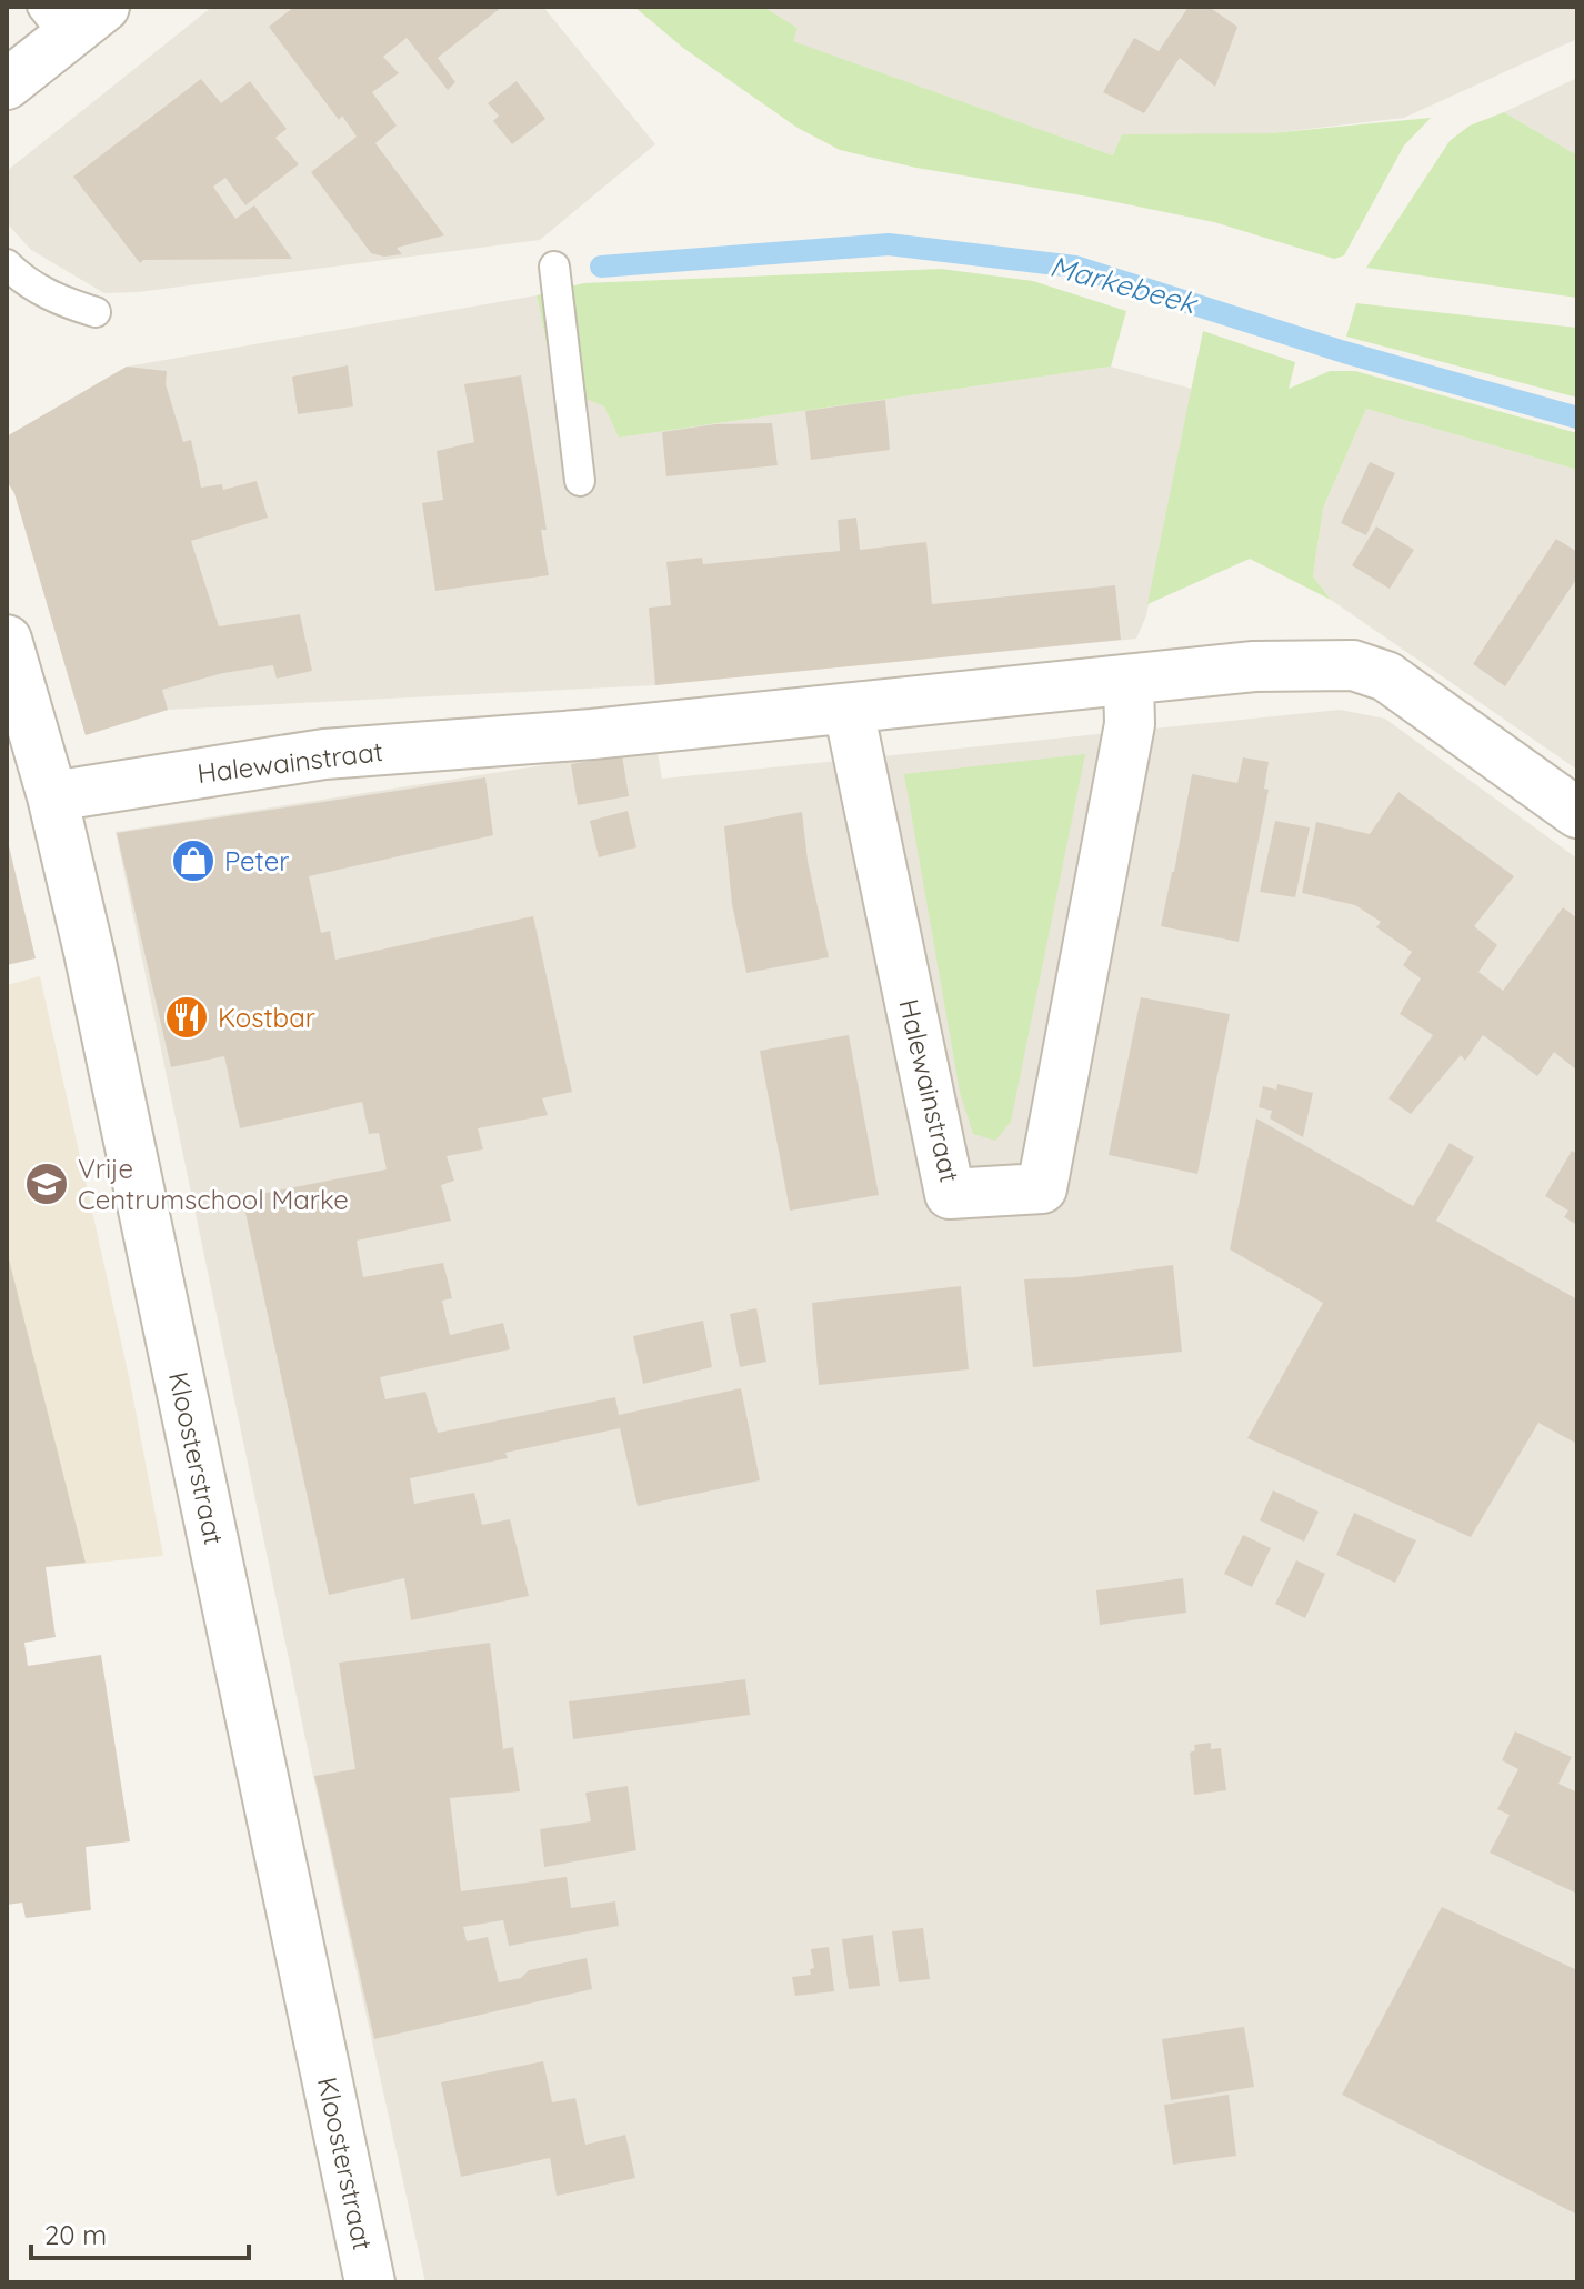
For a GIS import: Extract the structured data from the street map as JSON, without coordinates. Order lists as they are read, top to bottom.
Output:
{
  "streets": {
    "street": ["Halewainstraat", "Kloosterstraat"]
  },
  "crossings": [
    ["Halewainstraat", "Kloosterstraat"]
  ],
  "water": ["Markebeek"],
  "places": {
    "shop": ["Peter"],
    "restaurant": ["Kostbar"],
    "school or university": ["Vrije Centrumschool Marke"]
  },
  "scale_bar": "20 m"
}
